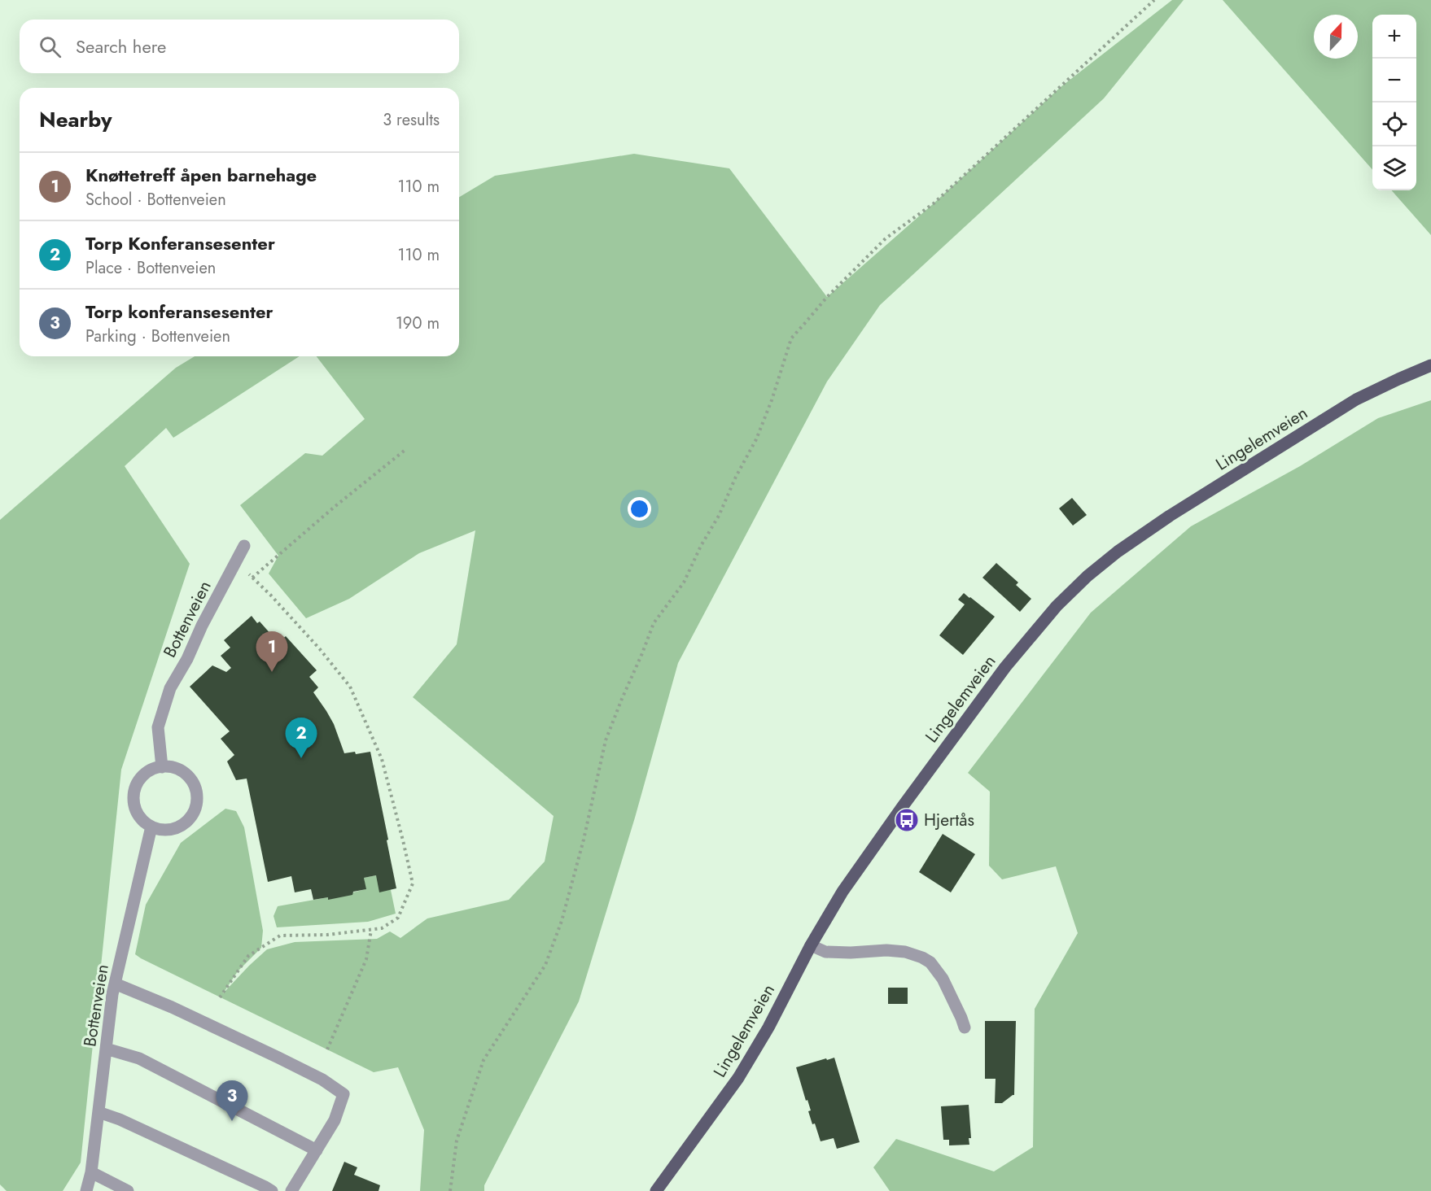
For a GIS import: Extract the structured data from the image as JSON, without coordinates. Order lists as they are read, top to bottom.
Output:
{
  "streets": {
    "main road": ["Lingelemveien"],
    "street": ["Bottenveien"]
  },
  "places": {
    "bus stop": ["Hjertås"]
  },
  "north": "top",
  "page": {
    "map_buttons": ["+", "−"],
    "search": "Search here",
    "heading": ["Nearby", "3 results"],
    "list": [
      {
        "mark": "1",
        "name": "Knøttetreff åpen barnehage",
        "note": "School · Bottenveien",
        "value": "110 m"
      },
      {
        "mark": "2",
        "name": "Torp Konferansesenter",
        "note": "Place · Bottenveien",
        "value": "110 m"
      },
      {
        "mark": "3",
        "name": "Torp konferansesenter",
        "note": "Parking · Bottenveien",
        "value": "190 m"
      }
    ],
    "pins": ["1", "2", "3"]
  }
}
